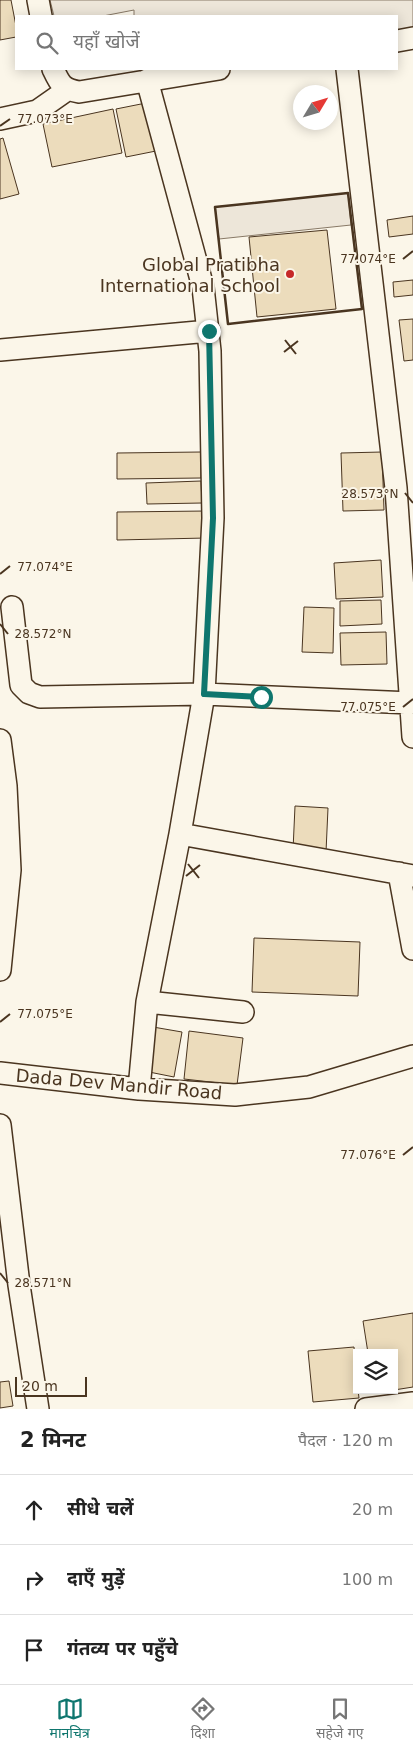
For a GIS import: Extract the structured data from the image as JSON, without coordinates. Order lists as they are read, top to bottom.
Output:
{
  "streets": {
    "street": ["Dada Dev Mandir Road"]
  },
  "places": ["Global Pratibha International School"],
  "scale_bar": "20 m",
  "north": "top right",
  "page": {
    "search": "यहाँ खोजें",
    "scale": "20 m",
    "heading": ["2 मिनट", "पैदल · 120 m"],
    "list": [
      ["सीधे चलें", "20 m"],
      ["दाएँ मुड़ें", "100 m"],
      "गंतव्य पर पहुँचे"
    ],
    "nav": ["मानचित्र", "दिशा", "सहेजे गए"]
  },
  "coordinates": [
    "77.073°E",
    "77.074°E",
    "28.573°N",
    "28.572°N",
    "77.075°E",
    "77.076°E",
    "28.571°N"
  ]
}
